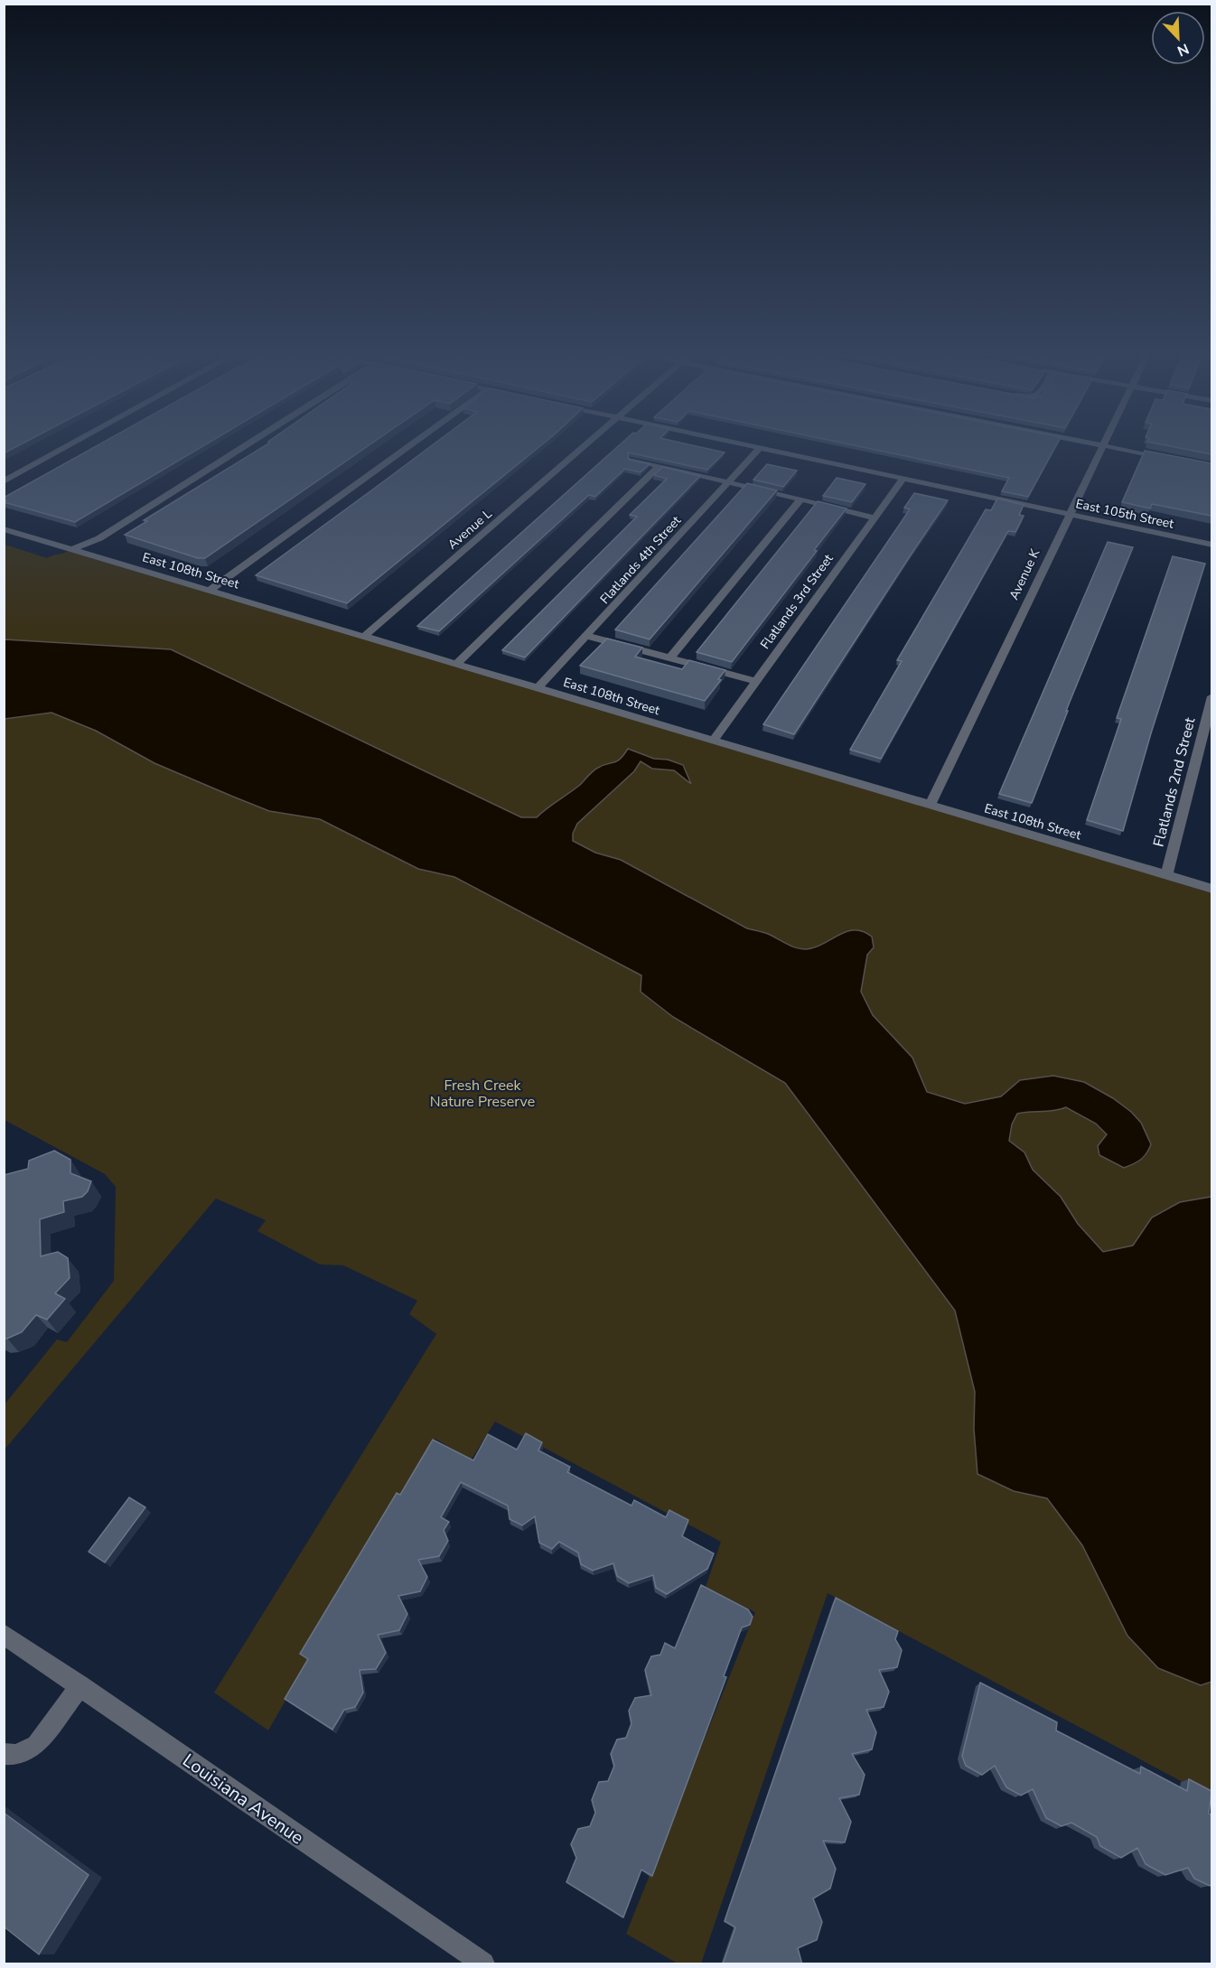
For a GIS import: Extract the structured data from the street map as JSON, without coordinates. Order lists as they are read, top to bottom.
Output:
{
  "streets": {
    "street": [
      "East 105th Street",
      "Avenue L",
      "Flatlands 4th Street",
      "East 108th Street",
      "Avenue K",
      "Flatlands 3rd Street",
      "Flatlands 2nd Street",
      "Louisiana Avenue"
    ]
  },
  "crossings": [
    ["East 105th Street", "Flatlands 4th Street"],
    ["East 105th Street", "Avenue K"],
    ["East 105th Street", "Flatlands 3rd Street"],
    ["Avenue L", "East 108th Street"],
    ["Flatlands 4th Street", "East 108th Street"],
    ["East 108th Street", "Avenue K"],
    ["East 108th Street", "Flatlands 3rd Street"],
    ["East 108th Street", "Flatlands 2nd Street"]
  ],
  "parks": ["Fresh Creek Nature Preserve"],
  "north": "bottom right"
}
